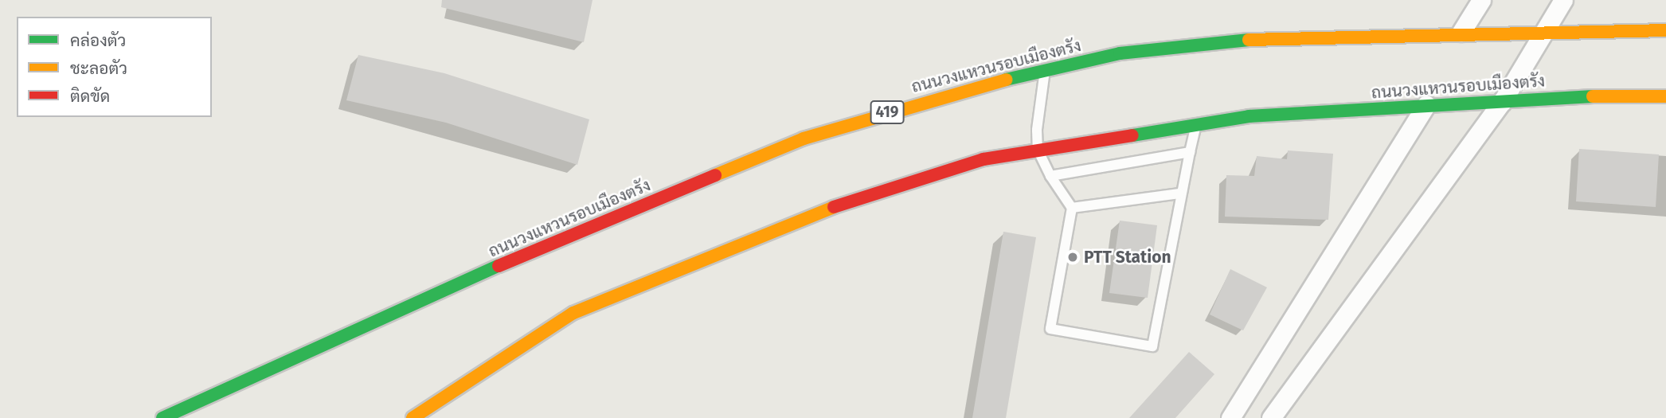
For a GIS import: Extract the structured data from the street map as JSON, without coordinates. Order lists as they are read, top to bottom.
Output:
{
  "streets": {
    "highway": ["ถนนวงแหวนรอบเมืองตรัง", "419"]
  },
  "places": ["PTT Station"],
  "legend": ["คล่องตัว", "ชะลอตัว", "ติดขัด"]
}
